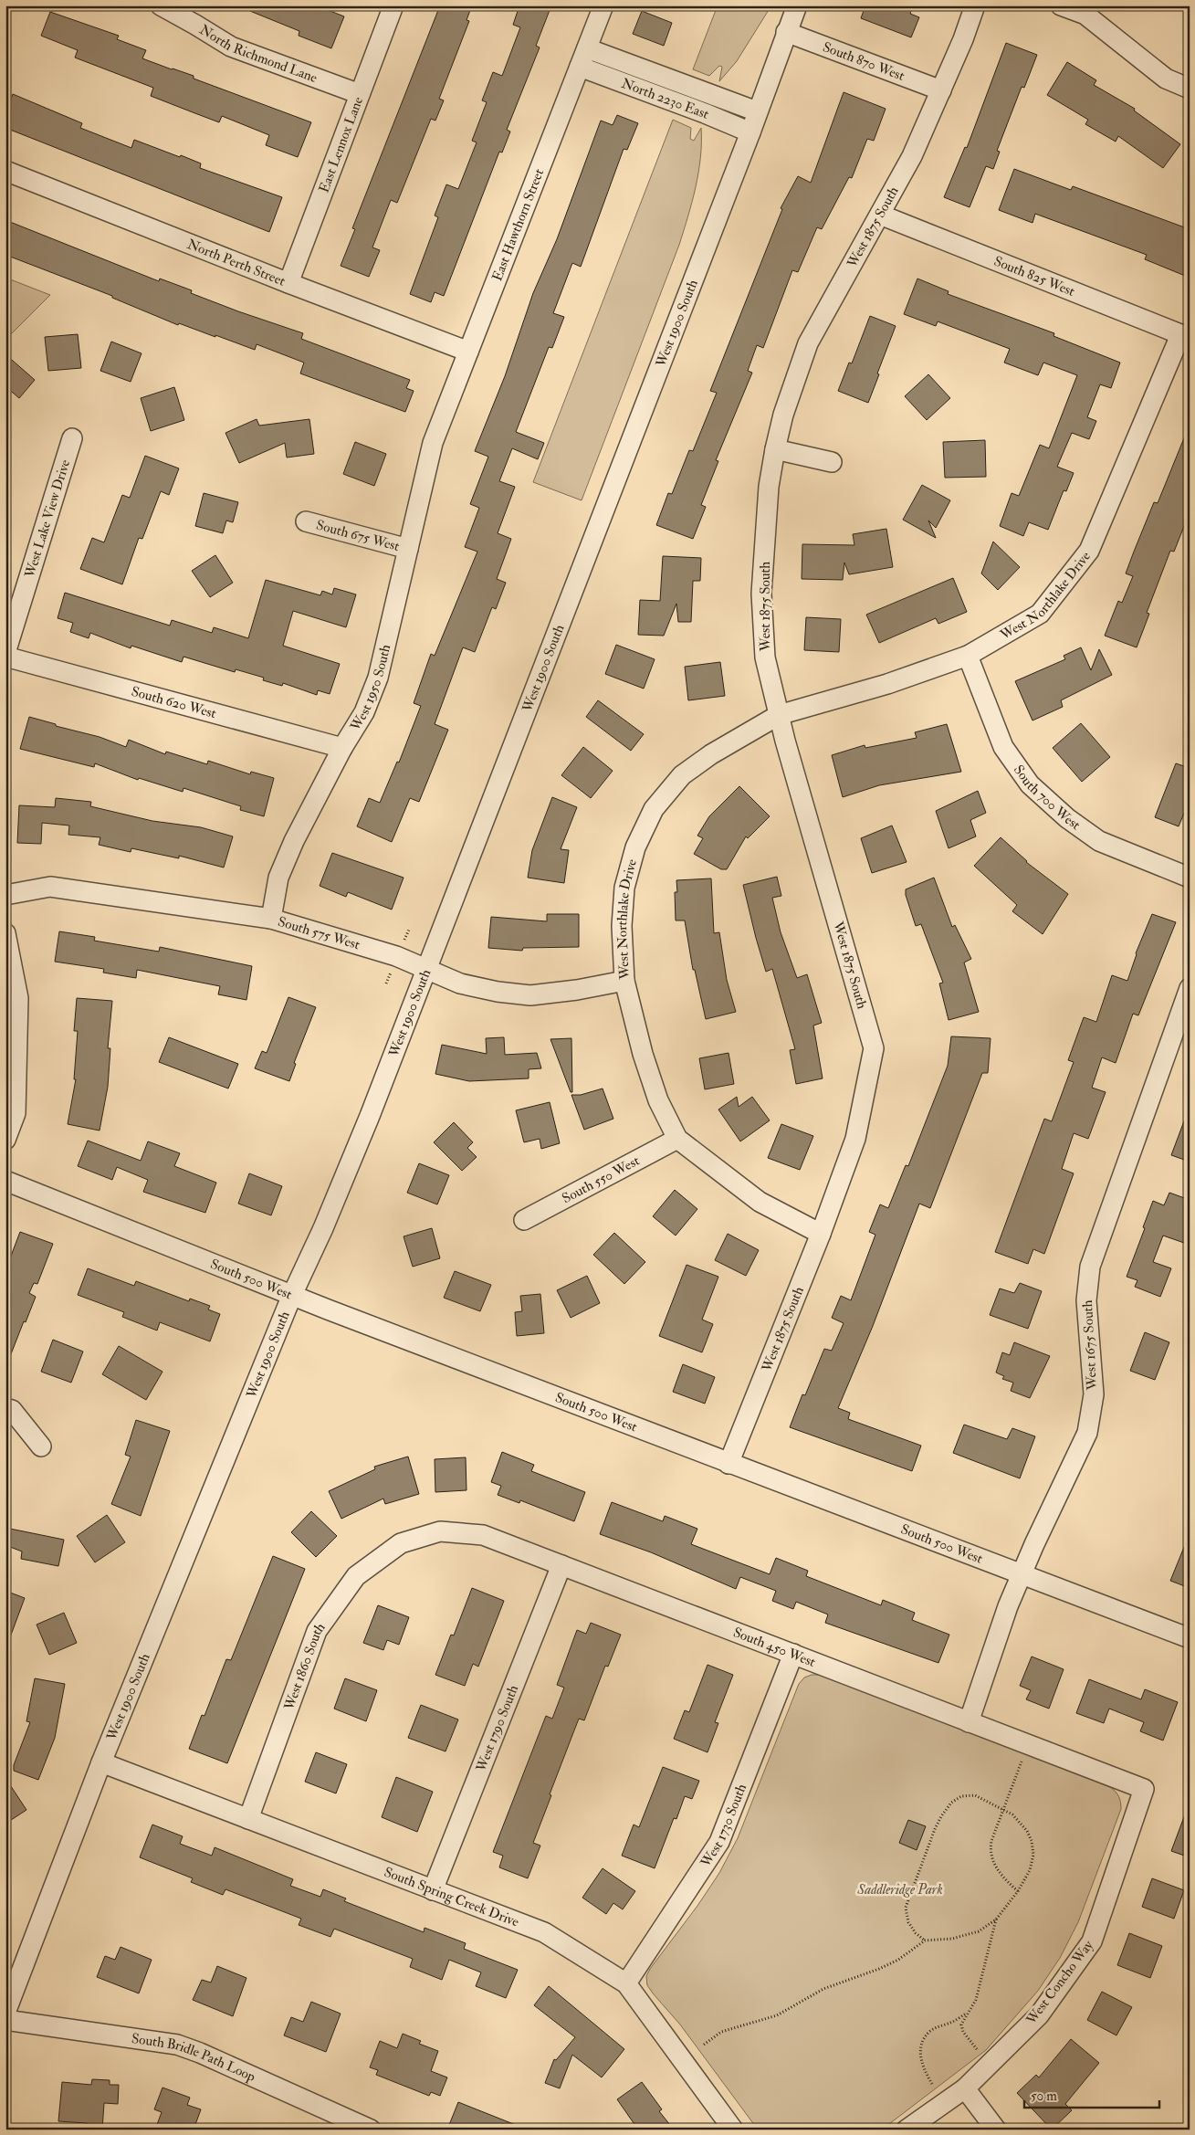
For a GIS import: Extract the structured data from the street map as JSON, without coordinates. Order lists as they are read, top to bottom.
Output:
{
  "streets": {
    "street": [
      "North Richmond Lane",
      "South 870 West",
      "North 2230 East",
      "East Lennox Lane",
      "East Hawthorn Street",
      "West 1875 South",
      "North Perth Street",
      "South 825 West",
      "West 1900 South",
      "West Lake View Drive",
      "South 675 West",
      "West Northlake Drive",
      "West 1950 South",
      "South 620 West",
      "South 700 West",
      "South 575 West",
      "South 550 West",
      "South 500 West",
      "West 1675 South",
      "South 450 West",
      "West 1860 South",
      "West 1790 South",
      "West 1730 South",
      "South Spring Creek Drive",
      "West Concho Way",
      "South Bridle Path Loop"
    ]
  },
  "crossings": [
    ["North Richmond Lane", "East Lennox Lane"],
    ["South 870 West", "West 1875 South"],
    ["South 870 West", "West 1900 South"],
    ["North 2230 East", "East Hawthorn Street"],
    ["North 2230 East", "West 1900 South"],
    ["East Lennox Lane", "North Perth Street"],
    ["East Hawthorn Street", "North Perth Street"],
    ["East Hawthorn Street", "West 1950 South"],
    ["West 1875 South", "South 825 West"],
    ["West 1875 South", "West Northlake Drive"],
    ["West 1875 South", "South 500 West"],
    ["South 825 West", "West Northlake Drive"],
    ["West 1900 South", "South 575 West"],
    ["West 1900 South", "South 500 West"],
    ["West 1900 South", "South Spring Creek Drive"],
    ["West Lake View Drive", "South 620 West"],
    ["South 675 West", "West 1950 South"],
    ["West Northlake Drive", "South 700 West"],
    ["West Northlake Drive", "South 575 West"],
    ["West Northlake Drive", "South 550 West"],
    ["West 1950 South", "South 620 West"],
    ["West 1950 South", "South 575 West"],
    ["South 500 West", "West 1675 South"],
    ["West 1675 South", "South 450 West"],
    ["South 450 West", "West 1860 South"],
    ["South 450 West", "West 1790 South"],
    ["South 450 West", "West 1730 South"],
    ["South 450 West", "West Concho Way"],
    ["West 1860 South", "South Spring Creek Drive"],
    ["West 1790 South", "South Spring Creek Drive"],
    ["West 1730 South", "South Spring Creek Drive"]
  ],
  "parks": ["Saddleridge Park"],
  "scale_bar": "50 m"
}
